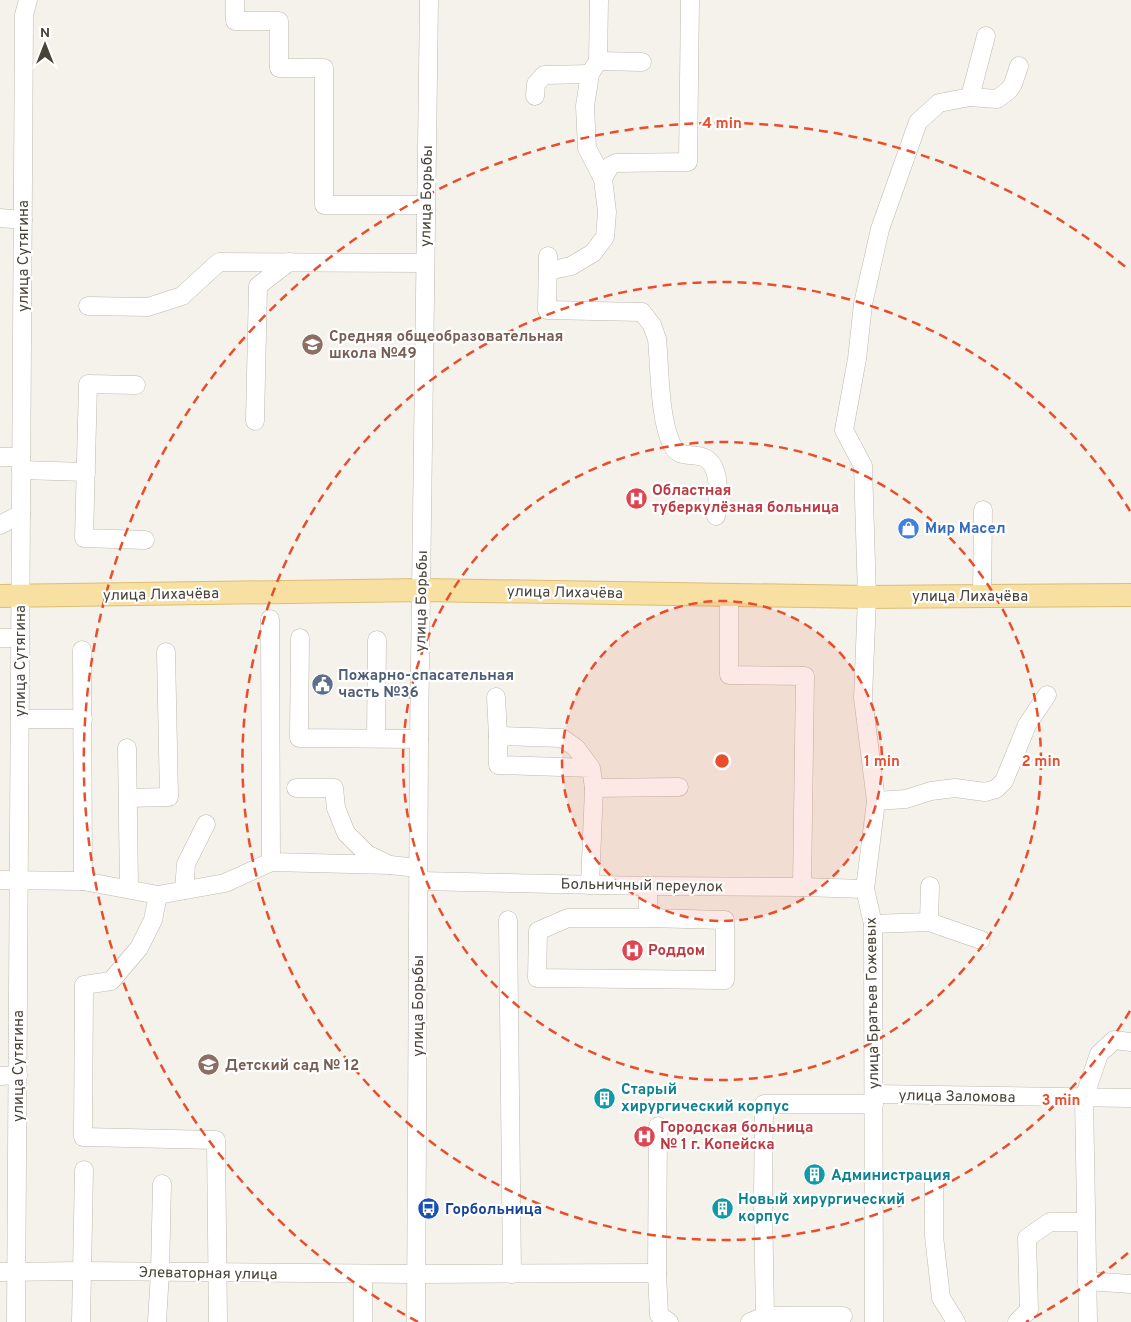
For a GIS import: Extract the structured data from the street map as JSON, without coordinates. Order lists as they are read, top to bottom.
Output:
{
  "streets": {
    "main road": ["улица Лихачёва"],
    "street": [
      "улица Борьбы",
      "улица Сутягина",
      "Больничный переулок",
      "улица Братьев Гожевых",
      "улица Заломова",
      "Элеваторная улица"
    ]
  },
  "crossings": [
    ["улица Борьбы", "улица Лихачёва"],
    ["улица Борьбы", "Больничный переулок"],
    ["улица Борьбы", "Элеваторная улица"],
    ["улица Сутягина", "улица Лихачёва"],
    ["улица Сутягина", "Элеваторная улица"],
    ["улица Лихачёва", "улица Братьев Гожевых"],
    ["Больничный переулок", "улица Братьев Гожевых"],
    ["улица Братьев Гожевых", "улица Заломова"]
  ],
  "places": {
    "school or university": ["Средняя общеобразовательная школа №49", "Детский сад № 12"],
    "hospital": ["Областная туберкулёзная больница", "Роддом", "Городская больница № 1 г. Копейска"],
    "shop": ["Мир Масел"],
    "public building": ["Пожарно-спасательная часть №36"],
    "building": ["Старый хирургический корпус", "Администрация", "Новый хирургический корпус"],
    "bus stop": ["Горбольница"]
  },
  "north": "top",
  "rings": [
    "4 min",
    "1 min",
    "2 min",
    "3 min"
  ]
}
